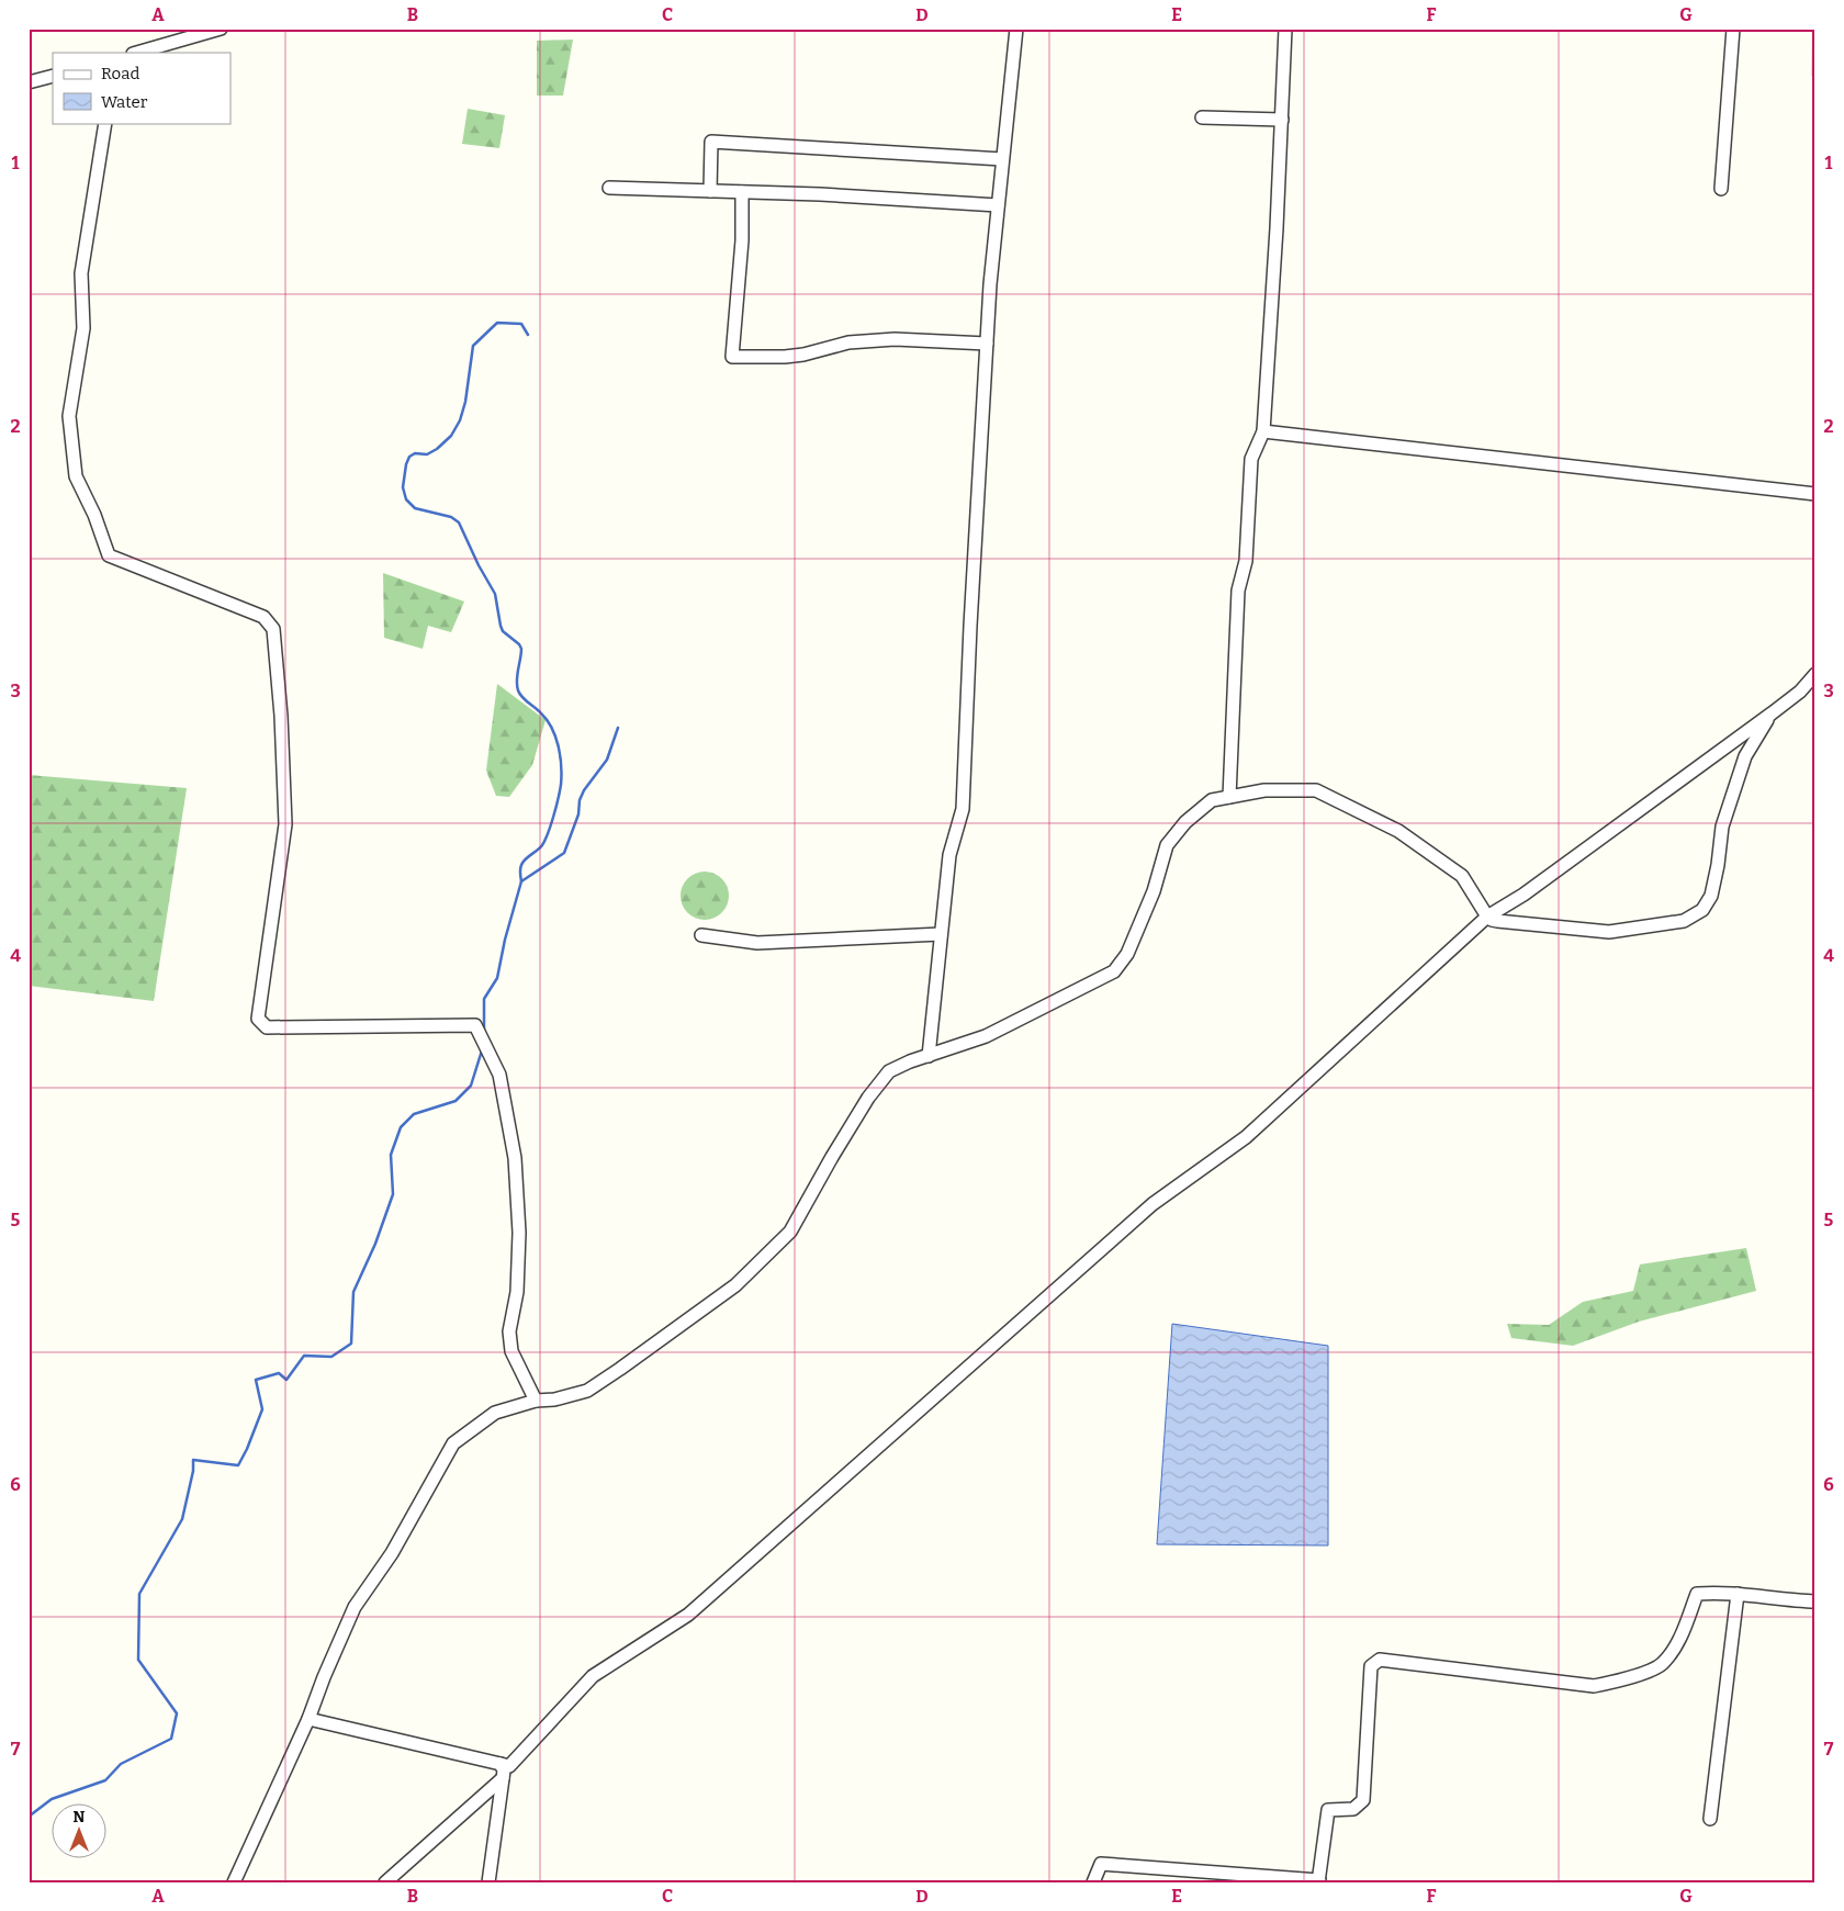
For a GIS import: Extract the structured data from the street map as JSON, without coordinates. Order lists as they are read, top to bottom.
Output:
{
  "legend": ["Road", "Water"],
  "north": "top",
  "grid": {
    "columns": [
      "A",
      "B",
      "C",
      "D",
      "E",
      "F",
      "G"
    ],
    "rows": [
      "1",
      "2",
      "3",
      "4",
      "5",
      "6",
      "7"
    ]
  }
}
